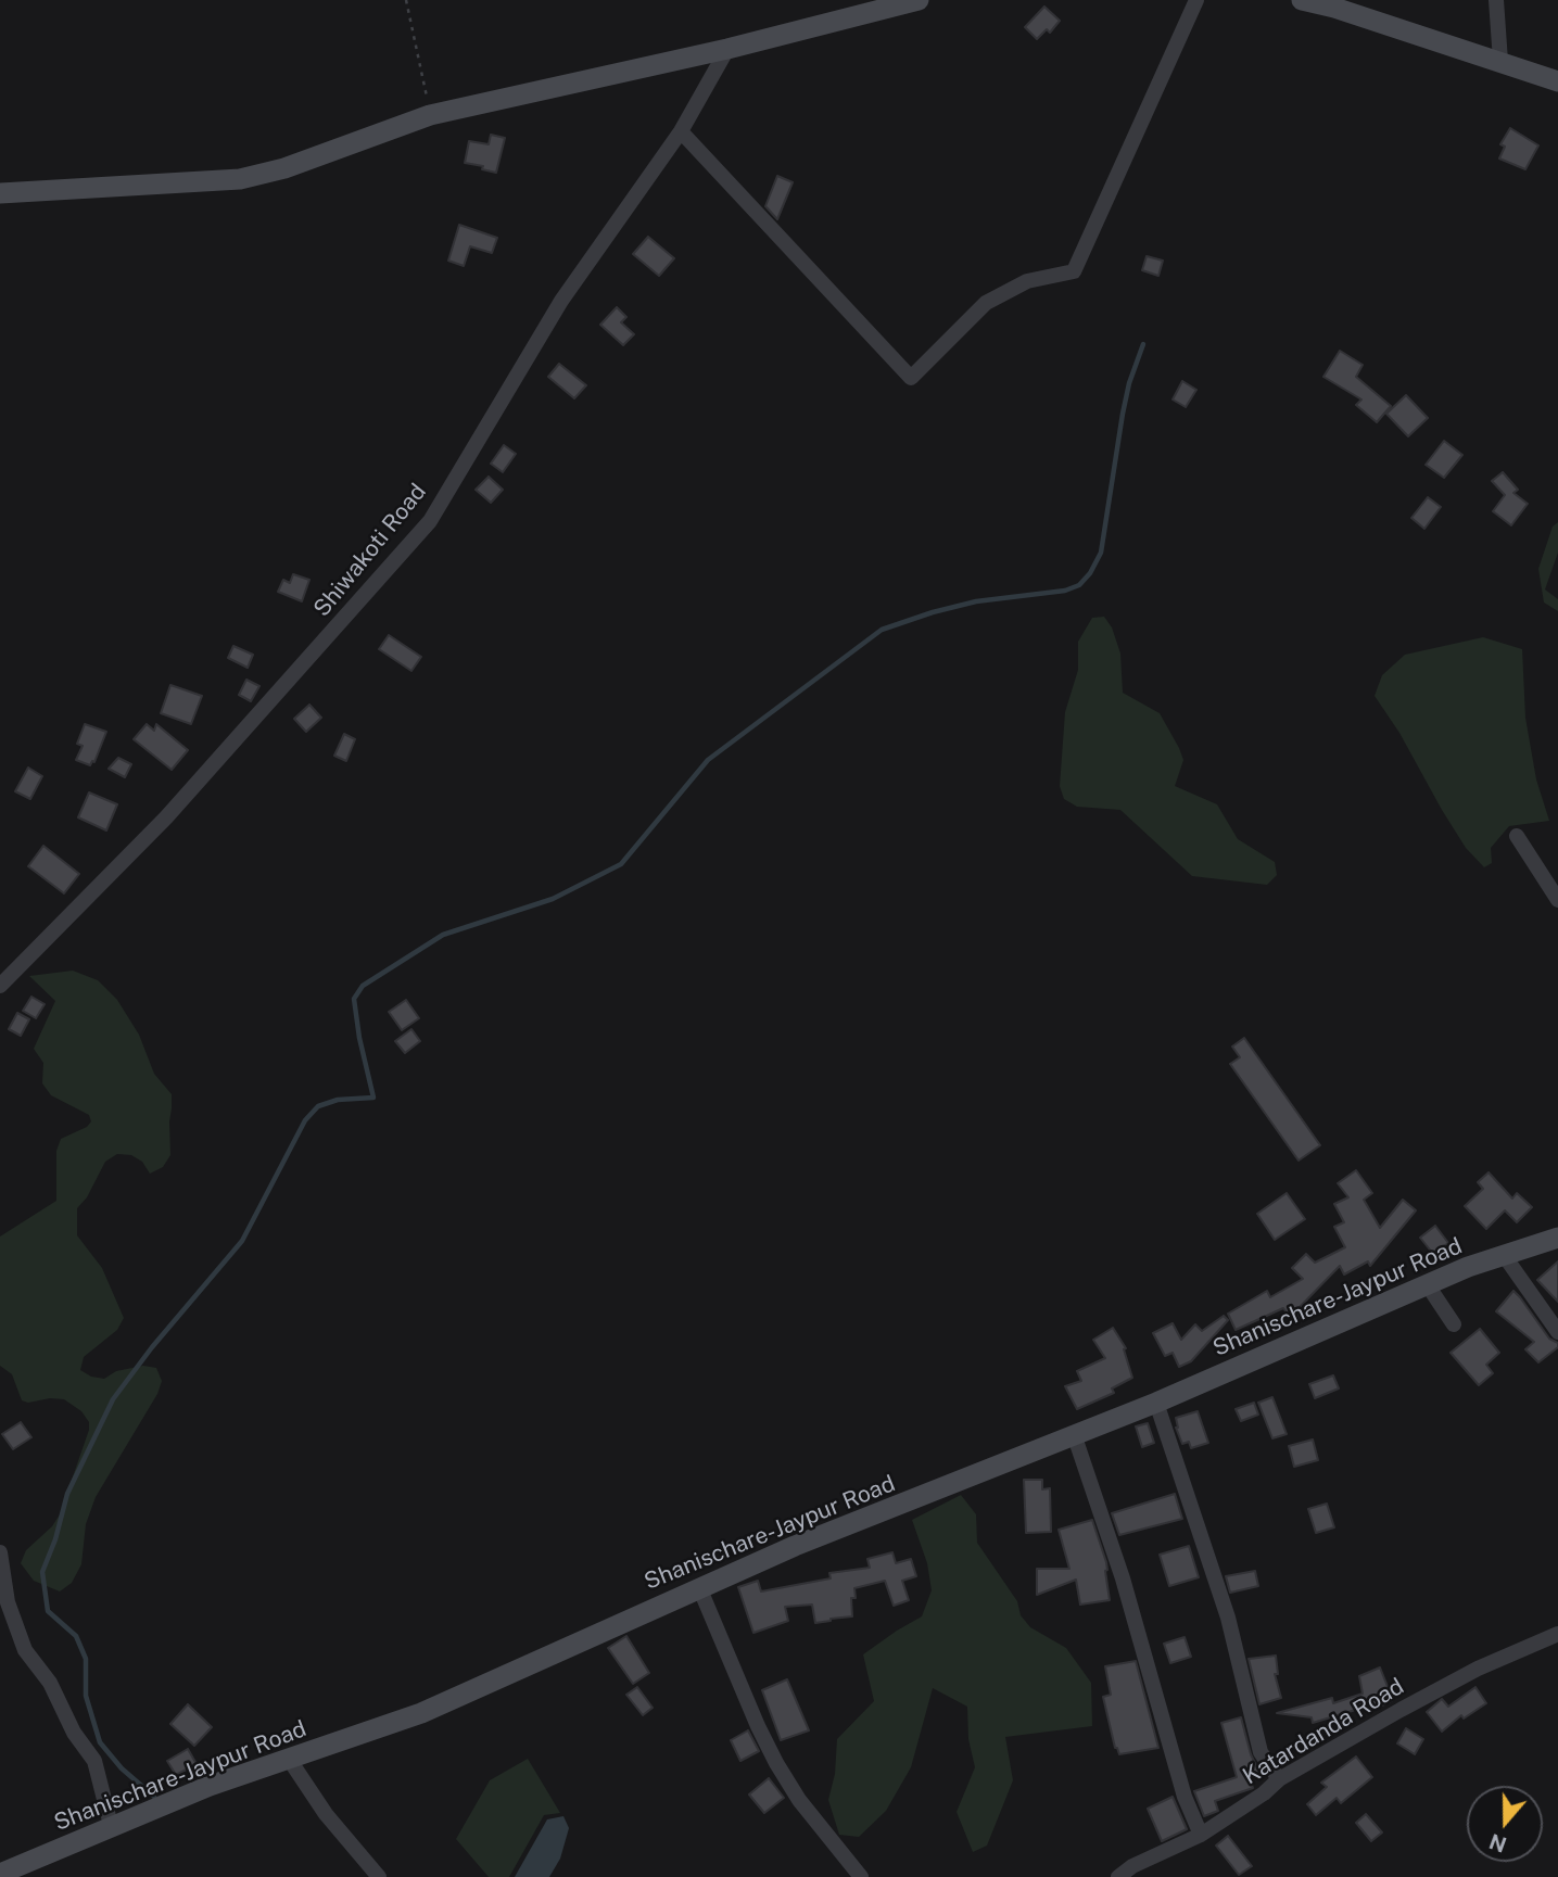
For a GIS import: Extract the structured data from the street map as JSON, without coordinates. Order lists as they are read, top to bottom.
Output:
{
  "streets": {
    "street": ["Shiwakoti Road", "Shanischare-Jaypur Road", "Katardanda Road"]
  },
  "north": "bottom"
}
